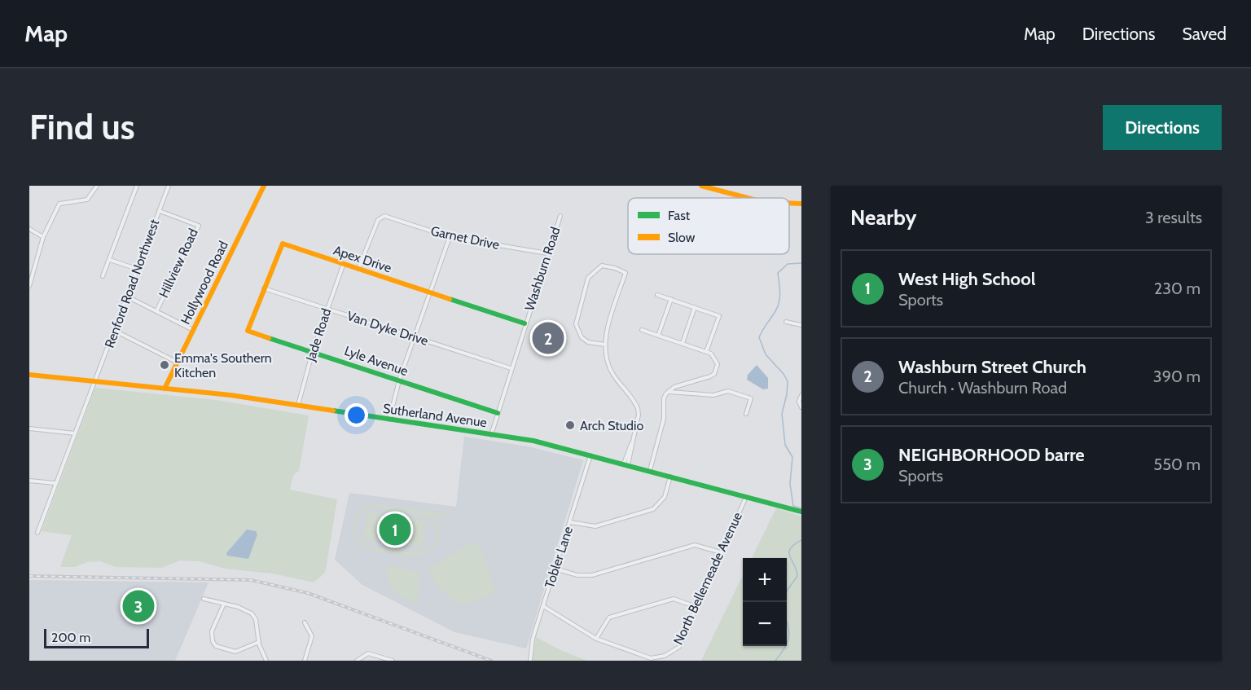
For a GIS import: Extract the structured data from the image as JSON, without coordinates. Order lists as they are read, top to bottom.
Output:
{
  "streets": {
    "main road": [
      "Apex Drive",
      "Hollywood Road",
      "Lyle Avenue",
      "Sutherland Avenue"
    ],
    "street": [
      "Garnet Drive",
      "Hillview Road",
      "Washburn Road",
      "Renford Road Northwest",
      "Van Dyke Drive",
      "Jade Road",
      "Tobler Lane",
      "North Bellemeade Avenue"
    ]
  },
  "crossings": [
    ["Garnet Drive", "Apex Drive"],
    ["Garnet Drive", "Washburn Road"],
    ["Apex Drive", "Washburn Road"],
    ["Apex Drive", "Van Dyke Drive"],
    ["Apex Drive", "Jade Road"],
    ["Apex Drive", "Lyle Avenue"],
    ["Hillview Road", "Renford Road Northwest"],
    ["Washburn Road", "Van Dyke Drive"],
    ["Washburn Road", "Lyle Avenue"],
    ["Washburn Road", "Sutherland Avenue"],
    ["Hollywood Road", "Sutherland Avenue"],
    ["Renford Road Northwest", "Sutherland Avenue"],
    ["Van Dyke Drive", "Jade Road"],
    ["Jade Road", "Lyle Avenue"],
    ["Jade Road", "Sutherland Avenue"],
    ["Sutherland Avenue", "Tobler Lane"],
    ["Sutherland Avenue", "North Bellemeade Avenue"]
  ],
  "places": ["Emma's Southern Kitchen", "Arch Studio"],
  "legend": ["Fast", "Slow"],
  "scale_bar": "200 m",
  "page": {
    "header": "Map",
    "nav": ["Map", "Directions", "Saved"],
    "buttons": "Directions",
    "title": "Find us",
    "heading": ["Nearby", "3 results"],
    "list": [
      {
        "mark": "1",
        "name": "West High School",
        "note": "Sports",
        "value": "230 m"
      },
      {
        "mark": "2",
        "name": "Washburn Street Church",
        "note": "Church · Washburn Road",
        "value": "390 m"
      },
      {
        "mark": "3",
        "name": "NEIGHBORHOOD barre",
        "note": "Sports",
        "value": "550 m"
      }
    ],
    "pins": ["2", "1", "3"],
    "map_buttons": ["+", "−"],
    "scale": "200 m"
  }
}
